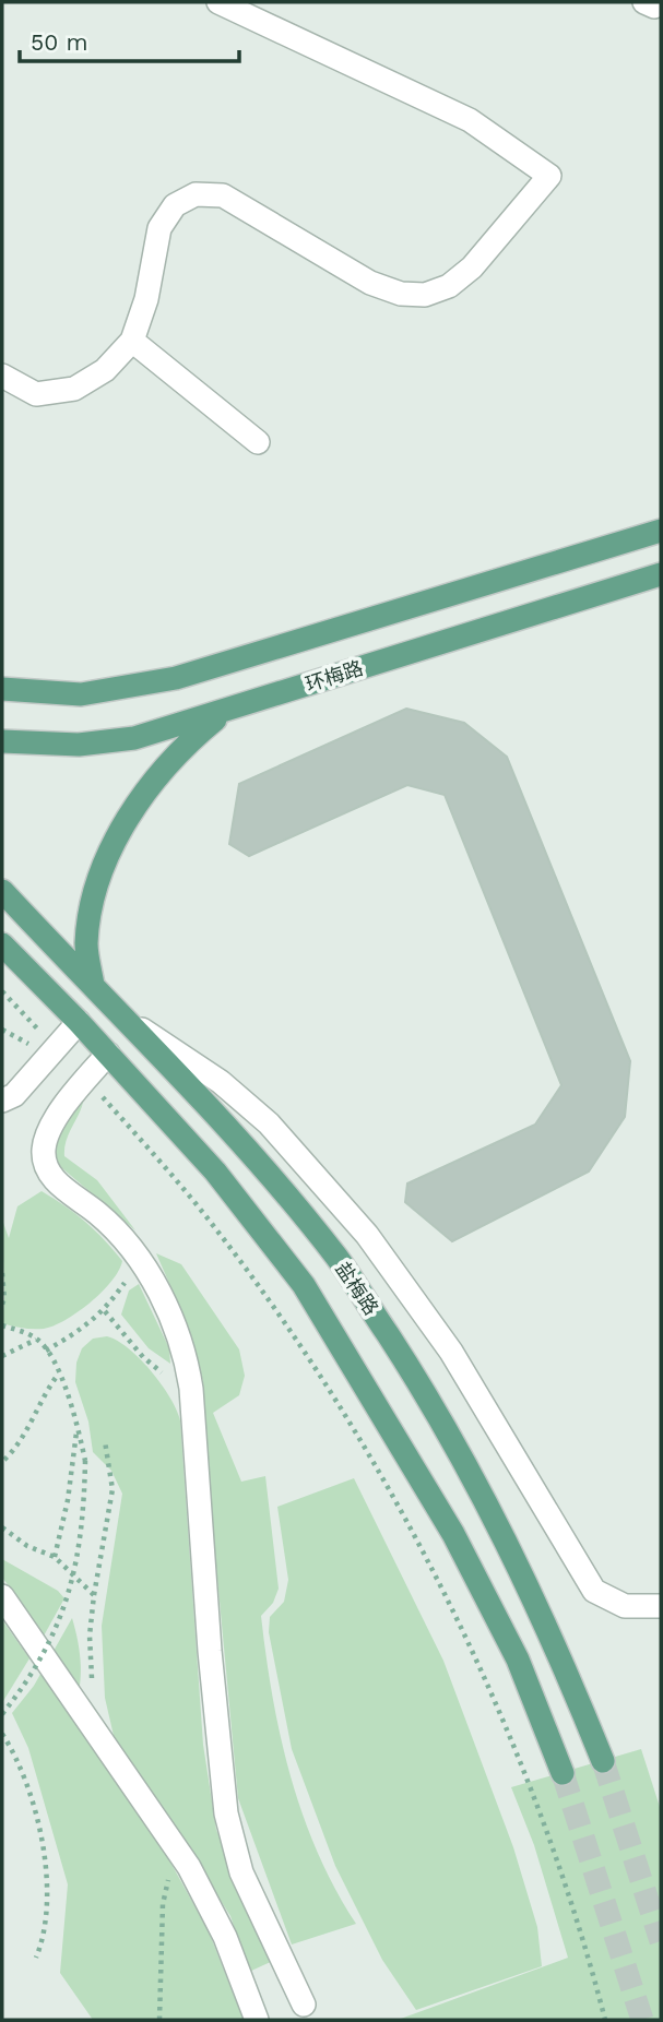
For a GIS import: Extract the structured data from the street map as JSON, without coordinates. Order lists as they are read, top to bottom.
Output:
{
  "streets": {
    "main road": ["环梅路", "盐梅路"]
  },
  "scale_bar": "50 m"
}
